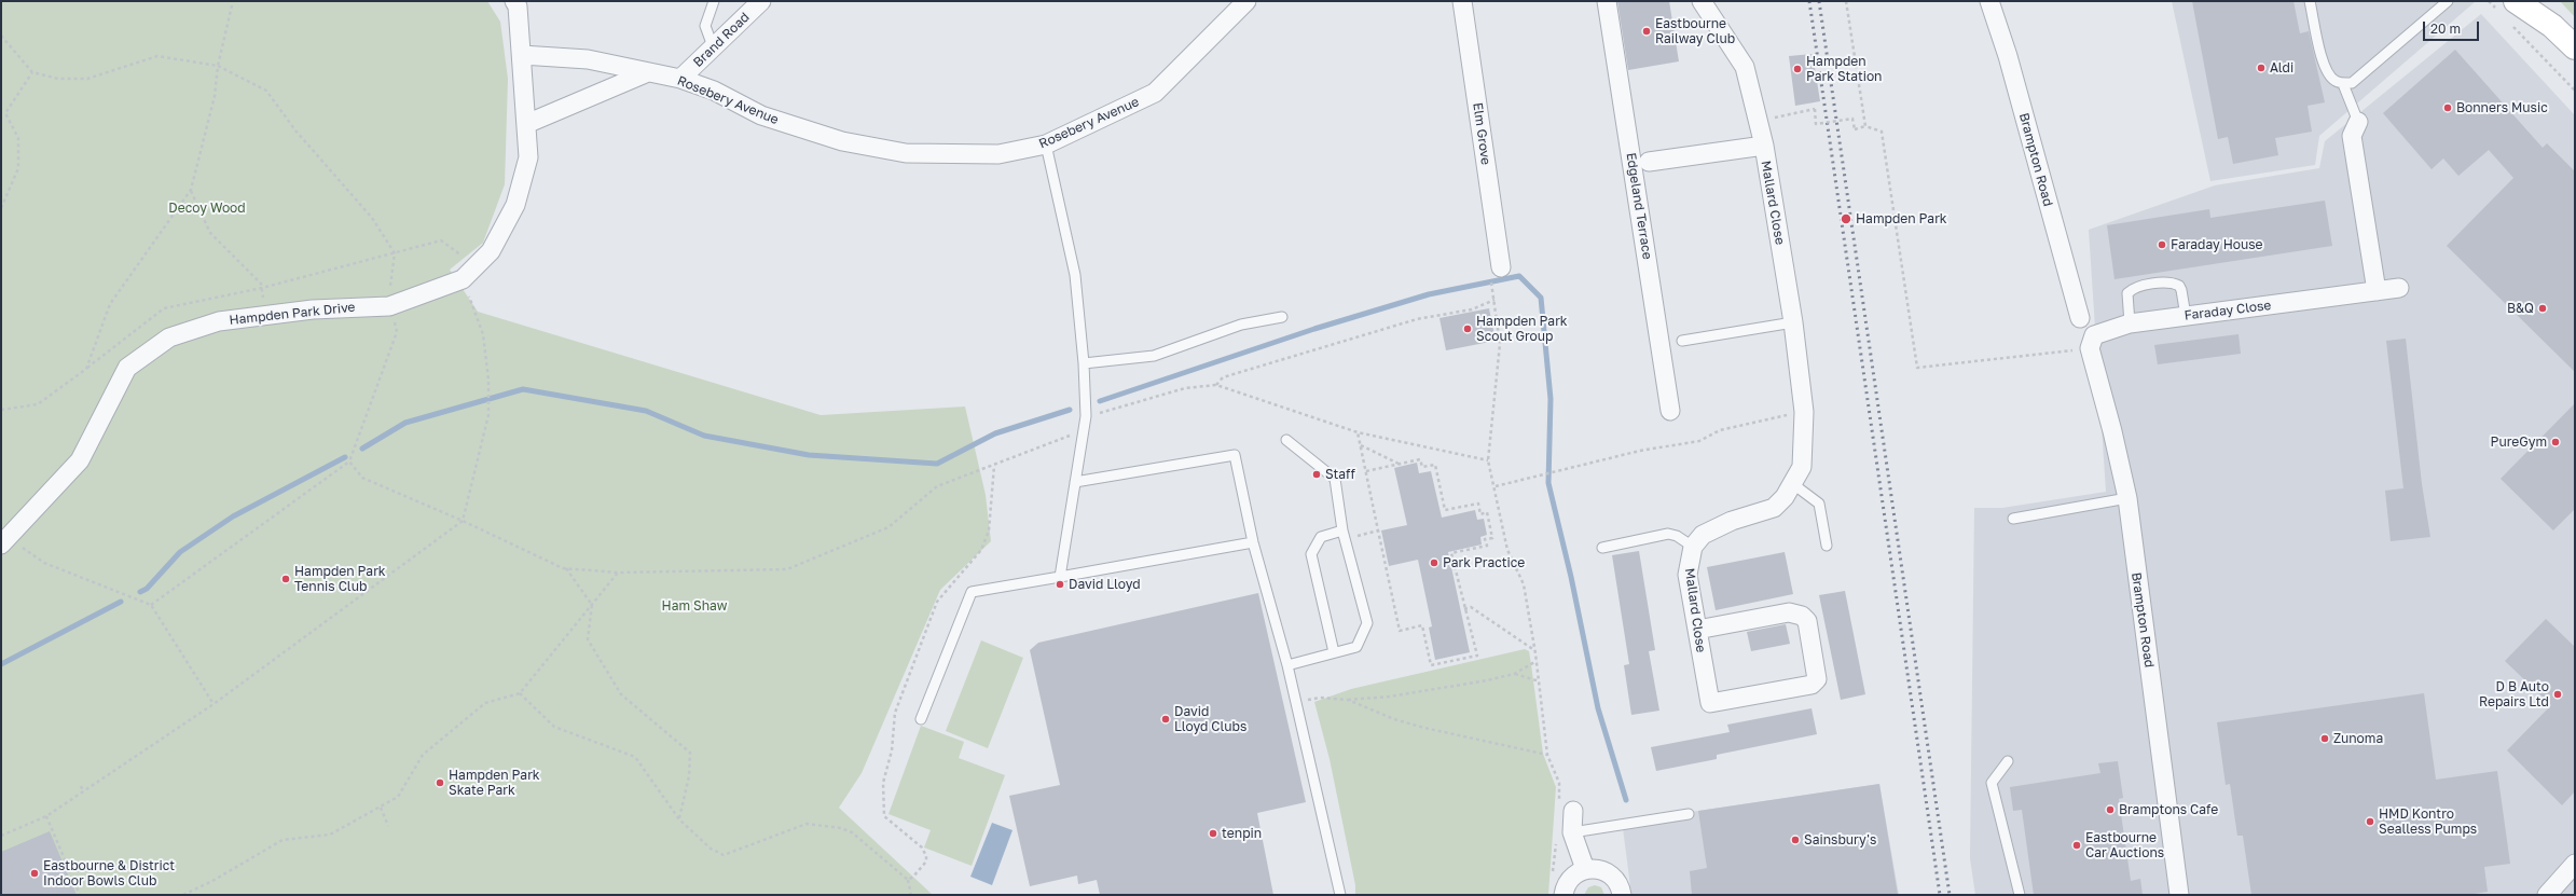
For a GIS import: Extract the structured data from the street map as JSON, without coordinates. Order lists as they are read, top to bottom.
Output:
{
  "streets": {
    "street": [
      "Brand Road",
      "Rosebery Avenue",
      "Elm Grove",
      "Brampton Road",
      "Mallard Close",
      "Edgeland Terrace",
      "Faraday Close",
      "Hampden Park Drive"
    ]
  },
  "crossings": [
    ["Brand Road", "Rosebery Avenue"],
    ["Rosebery Avenue", "Hampden Park Drive"],
    ["Brampton Road", "Faraday Close"]
  ],
  "parks": ["Decoy Wood", "Ham Shaw"],
  "places": [
    "Eastbourne Railway Club",
    "Aldi",
    "Hampden Park Station",
    "Bonners Music",
    "Hampden Park",
    "Faraday House",
    "B&Q",
    "Hampden Park Scout Group",
    "PureGym",
    "Staff",
    "Park Practice",
    "Hampden Park Tennis Club",
    "David Lloyd",
    "D B Auto Repairs Ltd",
    "David Lloyd Clubs",
    "Zunoma",
    "Hampden Park Skate Park",
    "Bramptons Cafe",
    "HMD Kontro Sealless Pumps",
    "tenpin",
    "Sainsbury's",
    "Eastbourne Car Auctions",
    "Eastbourne & District Indoor Bowls Club"
  ],
  "scale_bar": "20 m"
}
